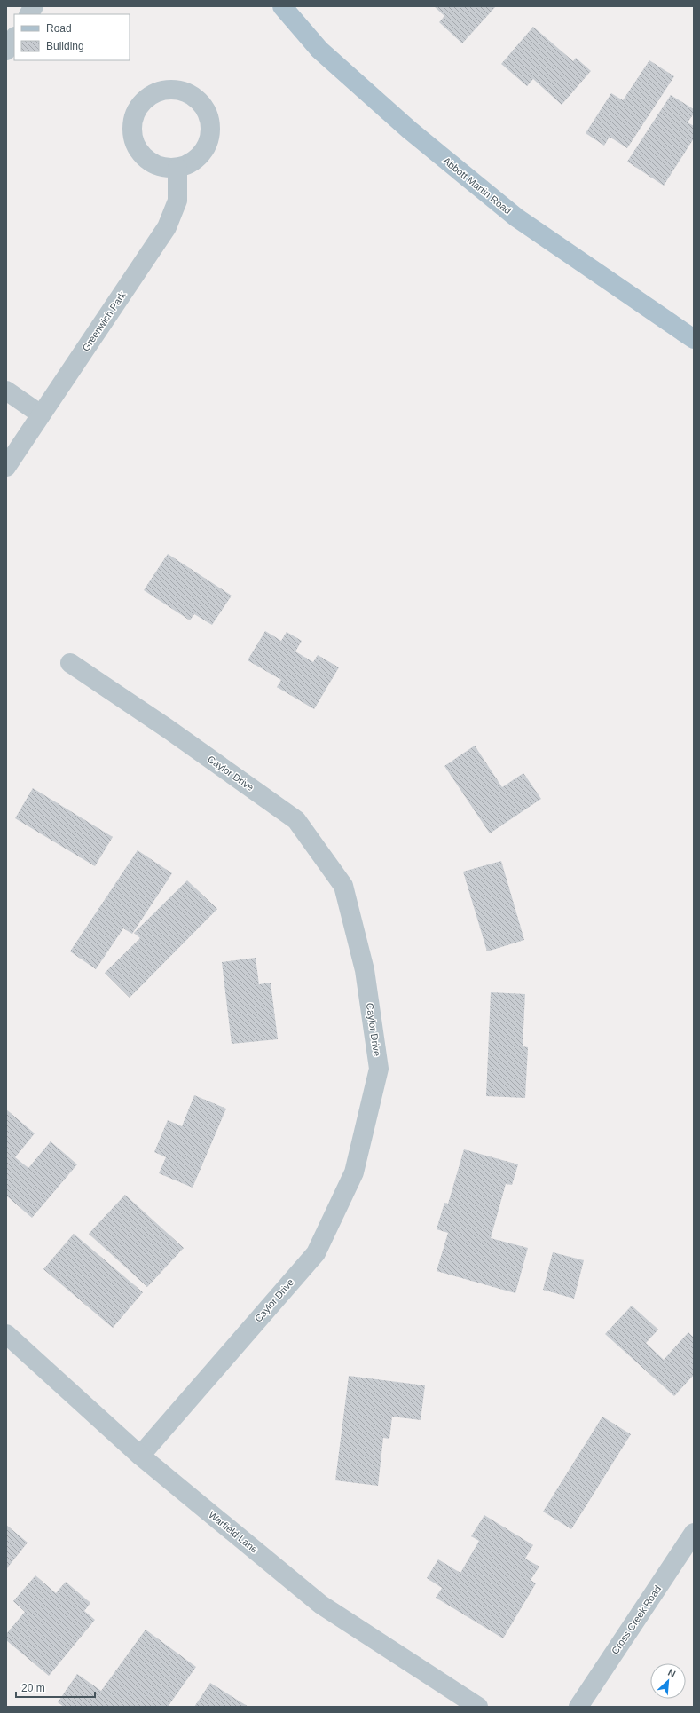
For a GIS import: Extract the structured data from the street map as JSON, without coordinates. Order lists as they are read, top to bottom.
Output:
{
  "streets": {
    "main road": ["Abbott Martin Road"],
    "street": [
      "Greenwich Park",
      "Caylor Drive",
      "Warfield Lane",
      "Cross Creek Road"
    ]
  },
  "crossings": [
    ["Caylor Drive", "Warfield Lane"]
  ],
  "legend": ["Road", "Building"],
  "scale_bar": "20 m",
  "north": "top right"
}
